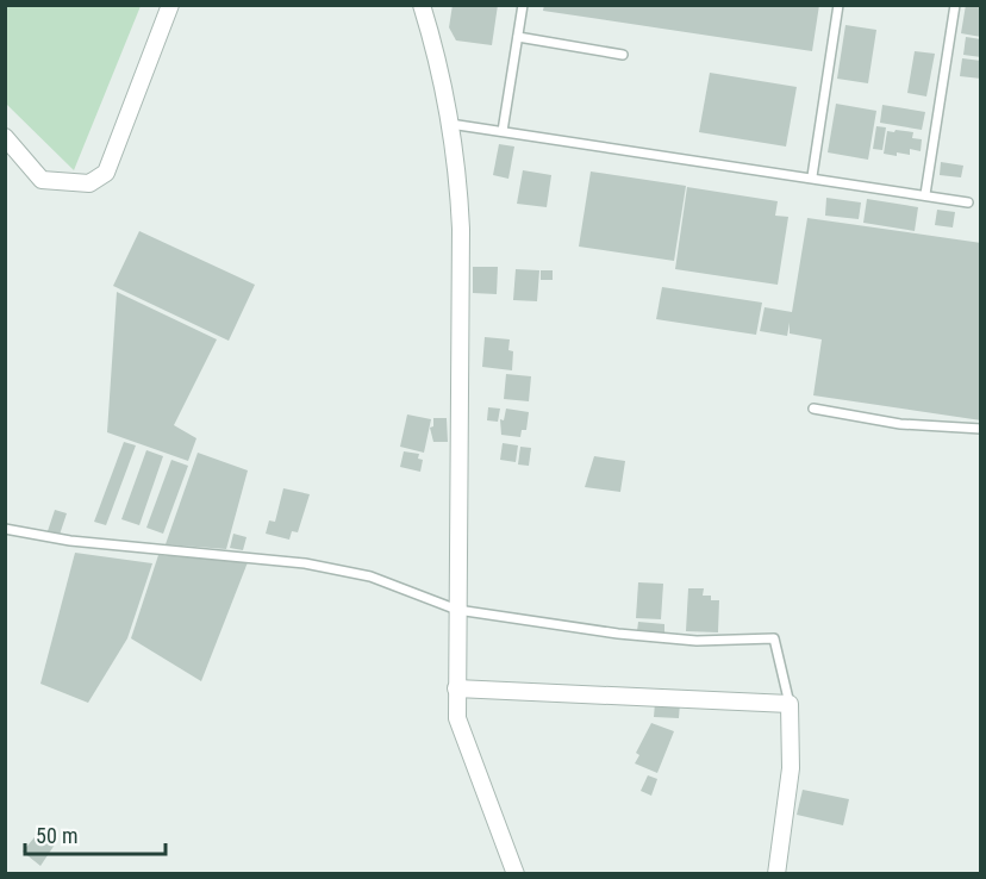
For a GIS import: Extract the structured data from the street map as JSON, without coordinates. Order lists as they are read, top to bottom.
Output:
{
  "scale_bar": "50 m"
}
